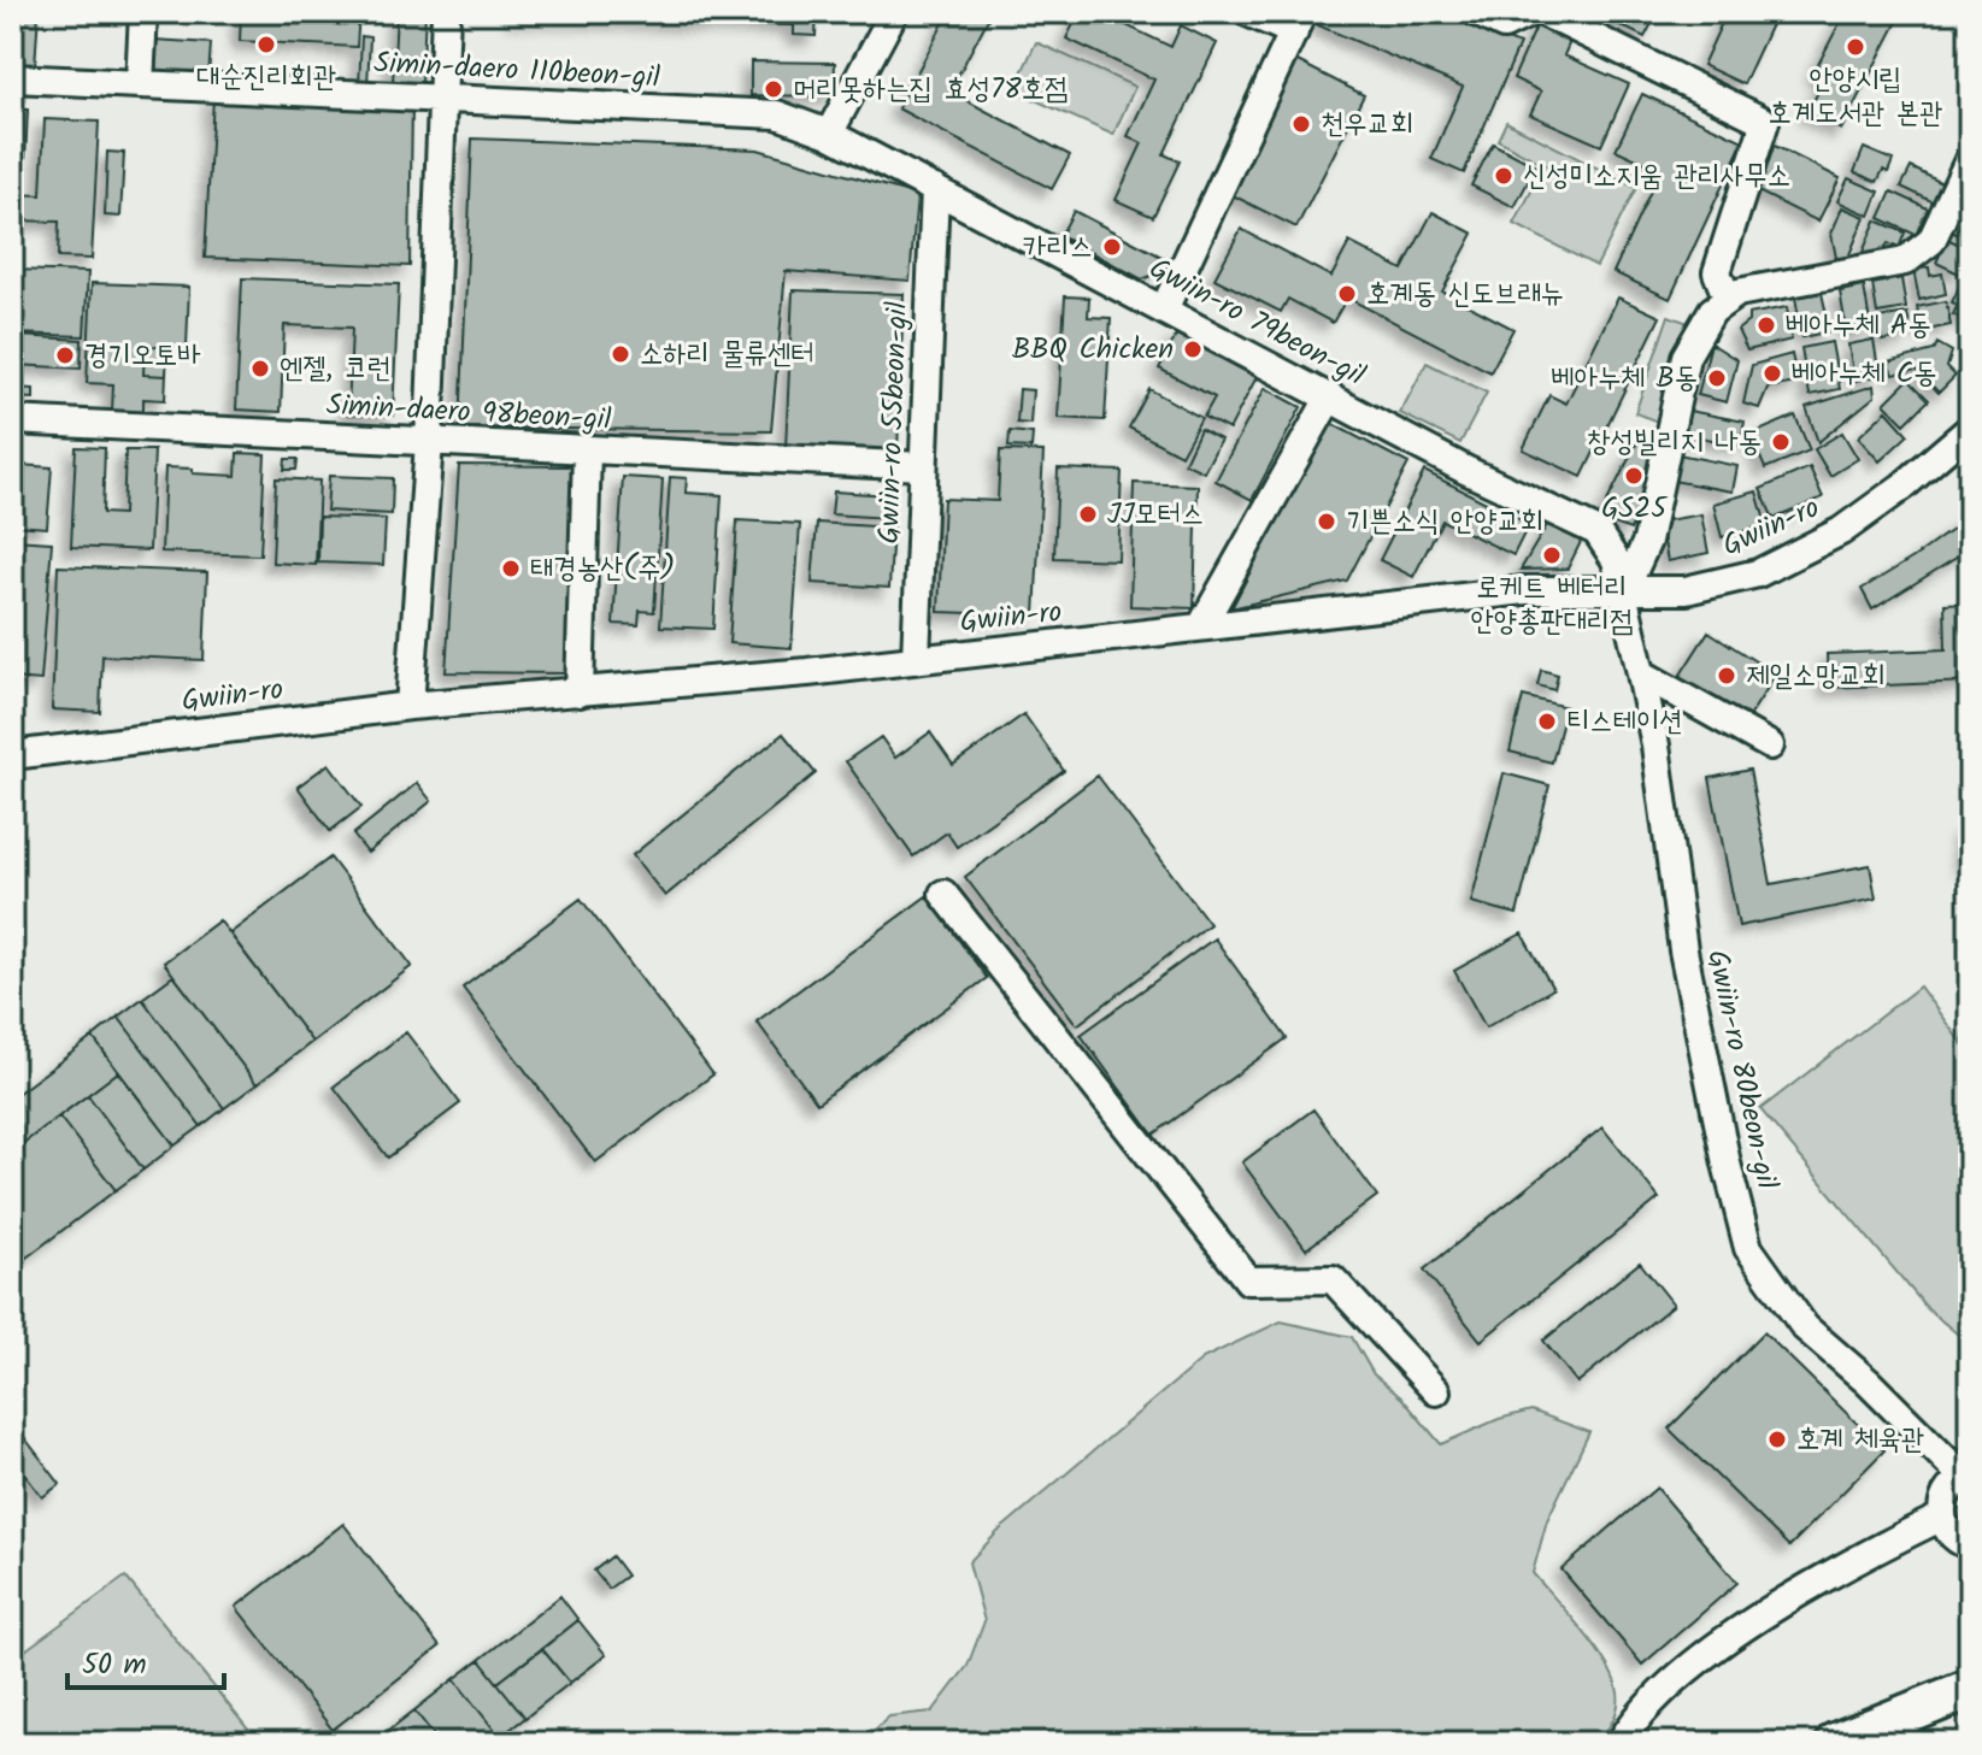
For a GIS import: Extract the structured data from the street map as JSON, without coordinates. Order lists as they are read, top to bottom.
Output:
{
  "streets": {
    "street": [
      "Simin-daero 110beon-gil",
      "Gwiin-ro 79beon-gil",
      "Simin-daero 98beon-gil",
      "Gwiin-ro 55beon-gil",
      "Gwiin-ro",
      "Gwiin-ro 80beon-gil"
    ]
  },
  "crossings": [
    ["Simin-daero 110beon-gil", "Gwiin-ro 79beon-gil"],
    ["Gwiin-ro 79beon-gil", "Gwiin-ro 55beon-gil"],
    ["Gwiin-ro 79beon-gil", "Gwiin-ro"],
    ["Gwiin-ro 79beon-gil", "Gwiin-ro 80beon-gil"],
    ["Simin-daero 98beon-gil", "Gwiin-ro 55beon-gil"],
    ["Gwiin-ro 55beon-gil", "Gwiin-ro"],
    ["Gwiin-ro", "Gwiin-ro 80beon-gil"]
  ],
  "places": [
    "대순진리회관",
    "안양시립 호계도서관 본관",
    "머리못하는집 효성78호점",
    "천우교회",
    "신성미소지움 관리사무소",
    "카리스",
    "호계동 신도브래뉴",
    "베아누체 A동",
    "BBQ Chicken",
    "소하리 물류센터",
    "경기오토바",
    "엔젤, 코런",
    "베아누체 C동",
    "베아누체 B동",
    "창성빌리지 나동",
    "GS25",
    "JJ모터스",
    "기쁜소식 안양교회",
    "로케트 베터리 안양총판대리점",
    "태경농산(주)",
    "제일소망교회",
    "티스테이션",
    "호계 체육관"
  ],
  "scale_bar": "50 m"
}
